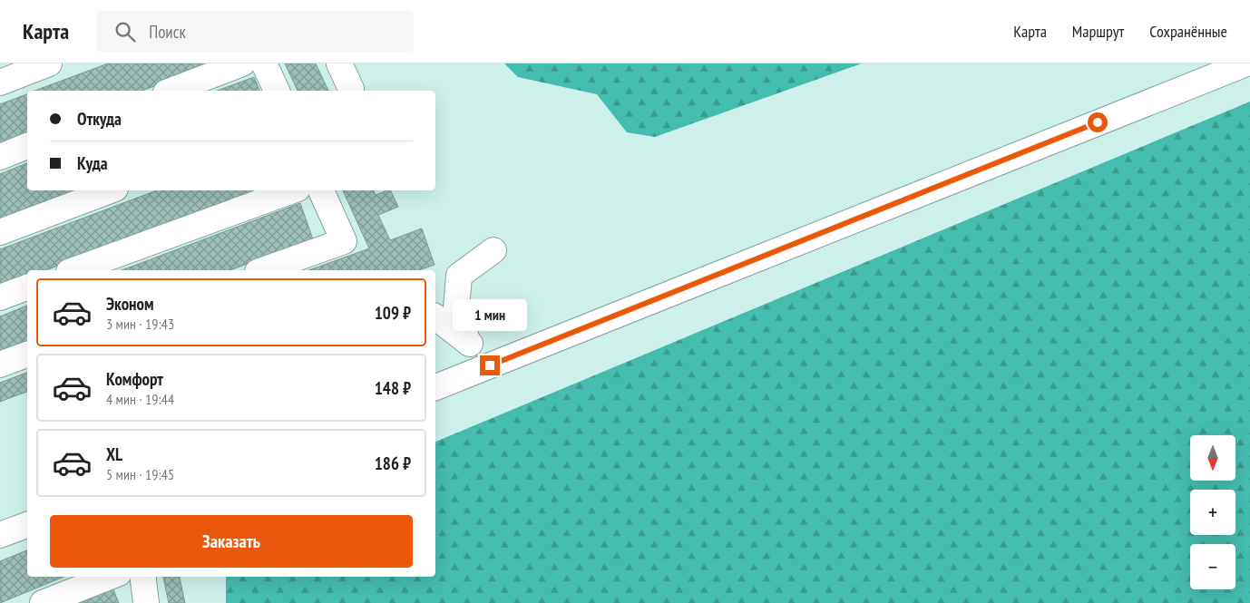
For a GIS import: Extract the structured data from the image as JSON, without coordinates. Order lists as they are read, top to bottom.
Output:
{
  "north": "bottom",
  "page": {
    "header": "Карта",
    "search": "Поиск",
    "nav": ["Карта", "Маршрут", "Сохранённые"],
    "banner": ["Откуда", "Куда"],
    "list": [
      {
        "name": "Эконом",
        "note": "3 мин · 19:43",
        "value": "109 ₽"
      },
      {
        "name": "Комфорт",
        "note": "4 мин · 19:44",
        "value": "148 ₽"
      },
      {
        "name": "XL",
        "note": "5 мин · 19:45",
        "value": "186 ₽"
      }
    ],
    "bubble": "1 мин",
    "map_buttons": ["+", "−"],
    "buttons": "Заказать"
  }
}
